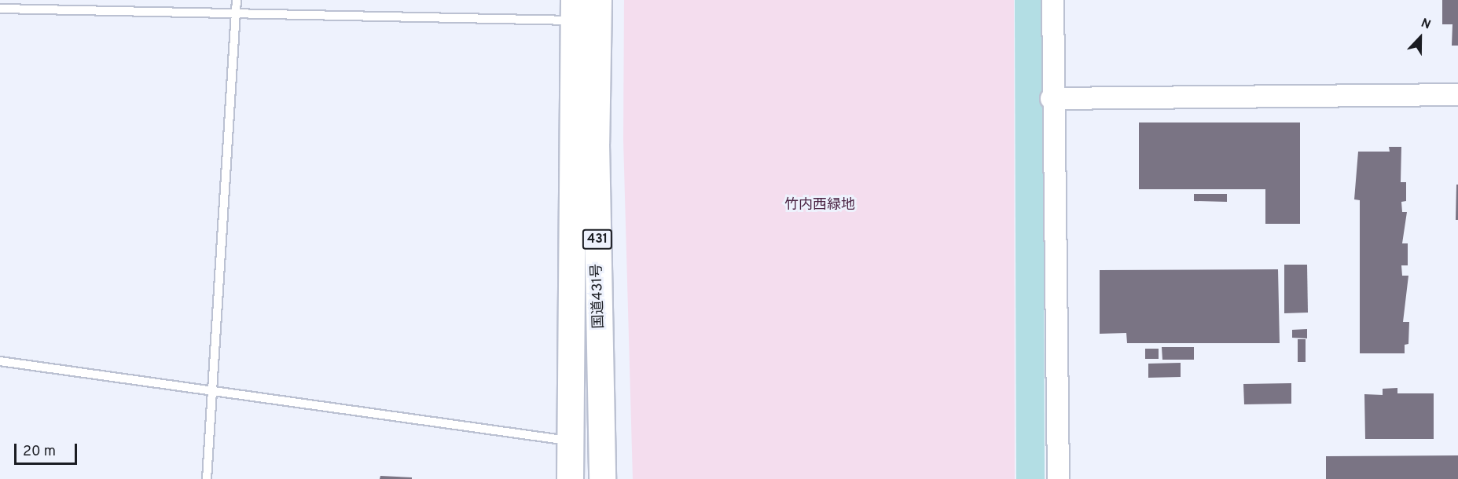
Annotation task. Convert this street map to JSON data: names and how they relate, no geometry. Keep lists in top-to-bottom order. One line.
{"streets":{"highway":["431","国道431号"]},"parks":["竹内西緑地"],"scale_bar":"20 m","north":"top"}
